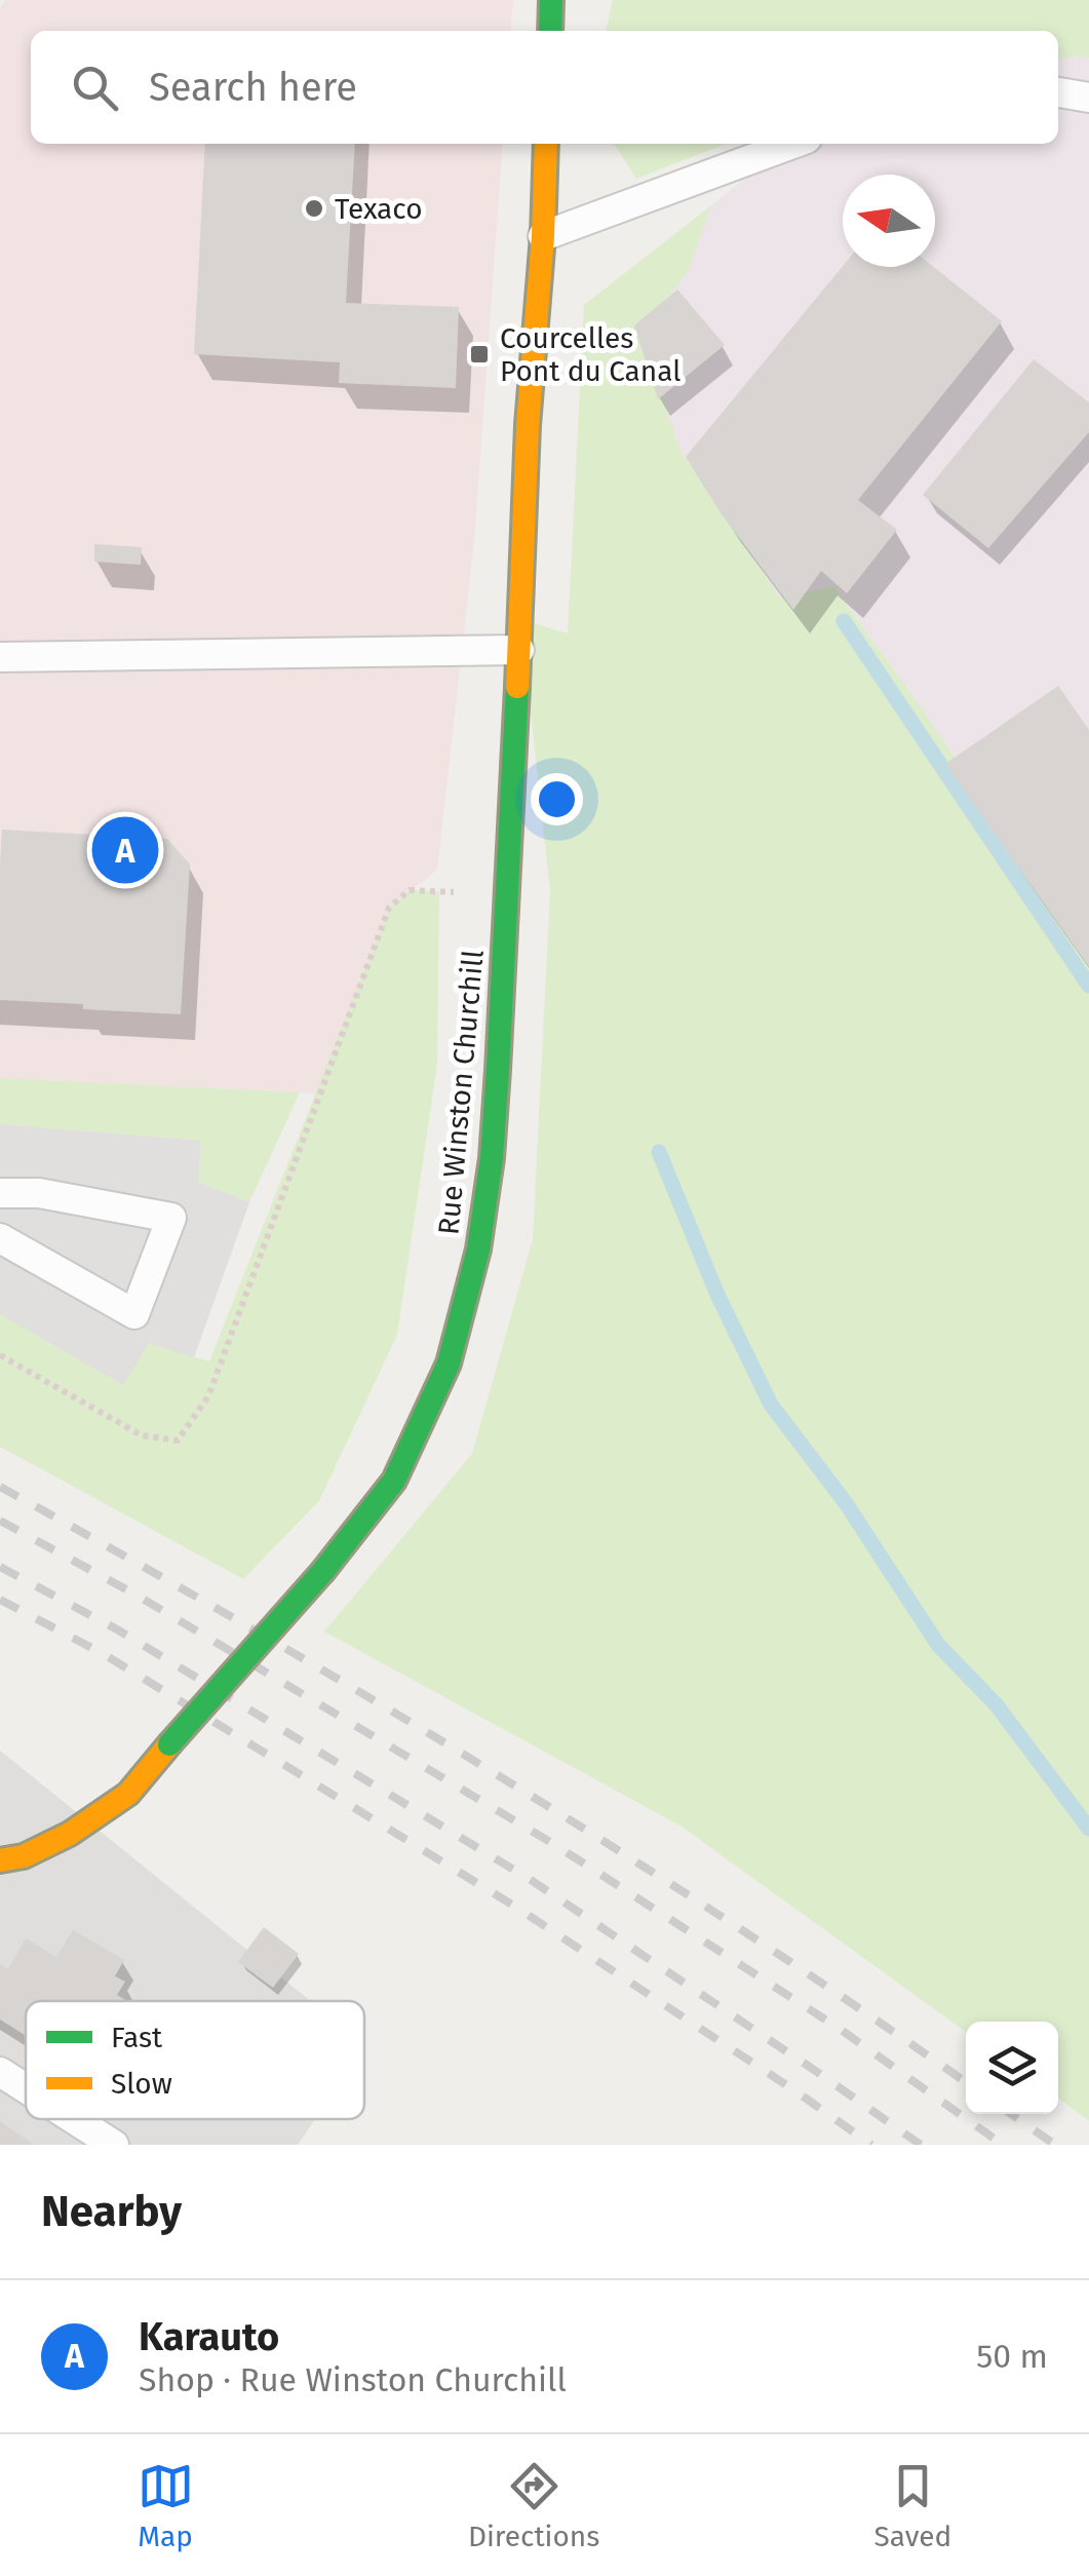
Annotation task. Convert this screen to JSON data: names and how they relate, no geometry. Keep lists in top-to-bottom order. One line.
{"streets":{"main road":["Rue Winston Churchill"]},"places":{"other":["Texaco"],"transit":["Courcelles Pont du Canal"]},"legend":["Fast","Slow"],"north":"left","page":{"search":"Search here","pins":"A","heading":"Nearby","list":[{"mark":"A","name":"Karauto","note":"Shop · Rue Winston Churchill","value":"50 m"}],"nav":["Map","Directions","Saved"]}}
